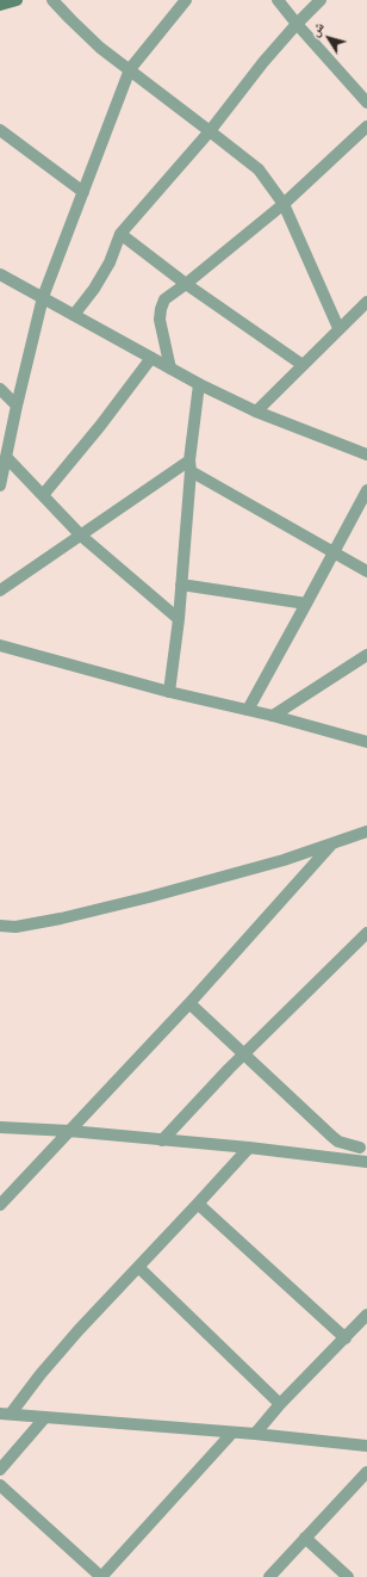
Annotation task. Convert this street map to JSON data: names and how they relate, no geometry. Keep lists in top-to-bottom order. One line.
{"north":"top left"}
